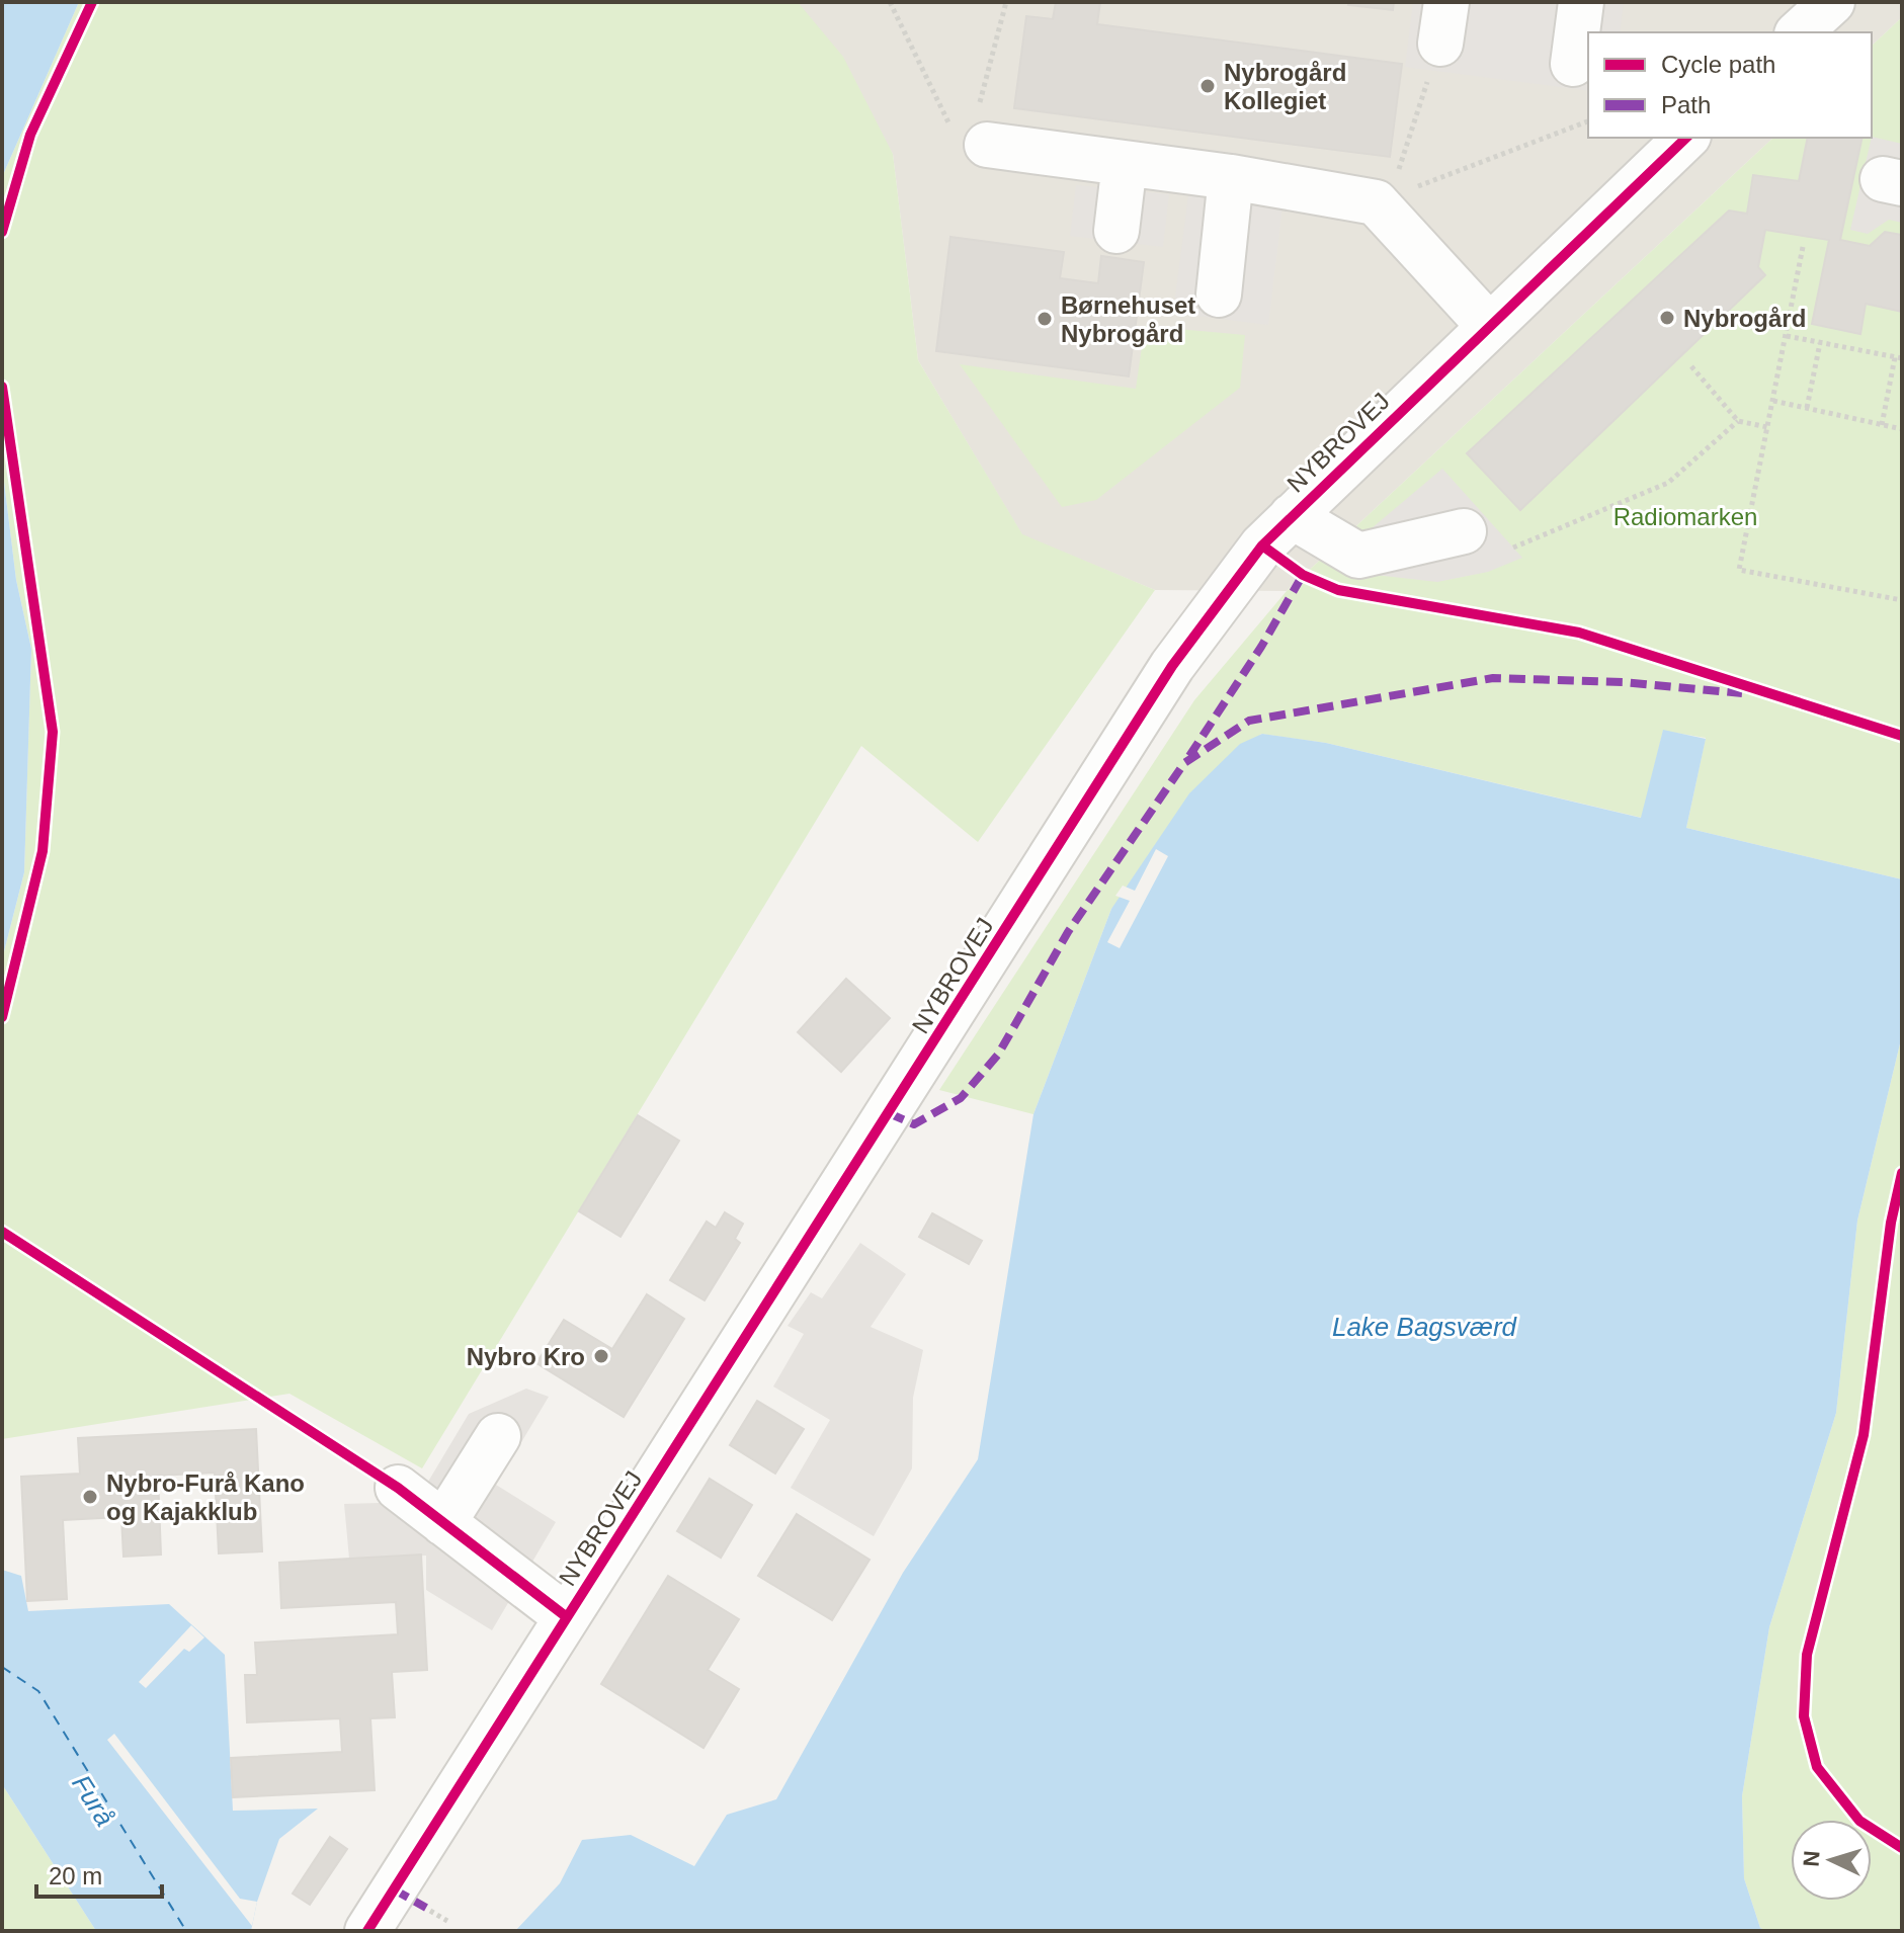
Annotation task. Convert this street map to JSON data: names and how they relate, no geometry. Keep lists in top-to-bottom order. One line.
{"streets":{"street":["NYBROVEJ"]},"water":["Lake Bagsværd","Furå"],"parks":["Radiomarken"],"places":["Nybrogård Kollegiet","Nybrogård","Børnehuset Nybrogård","Nybro Kro","Nybro-Furå Kano og Kajakklub"],"legend":["Cycle path","Path"],"scale_bar":"20 m","north":"left"}
